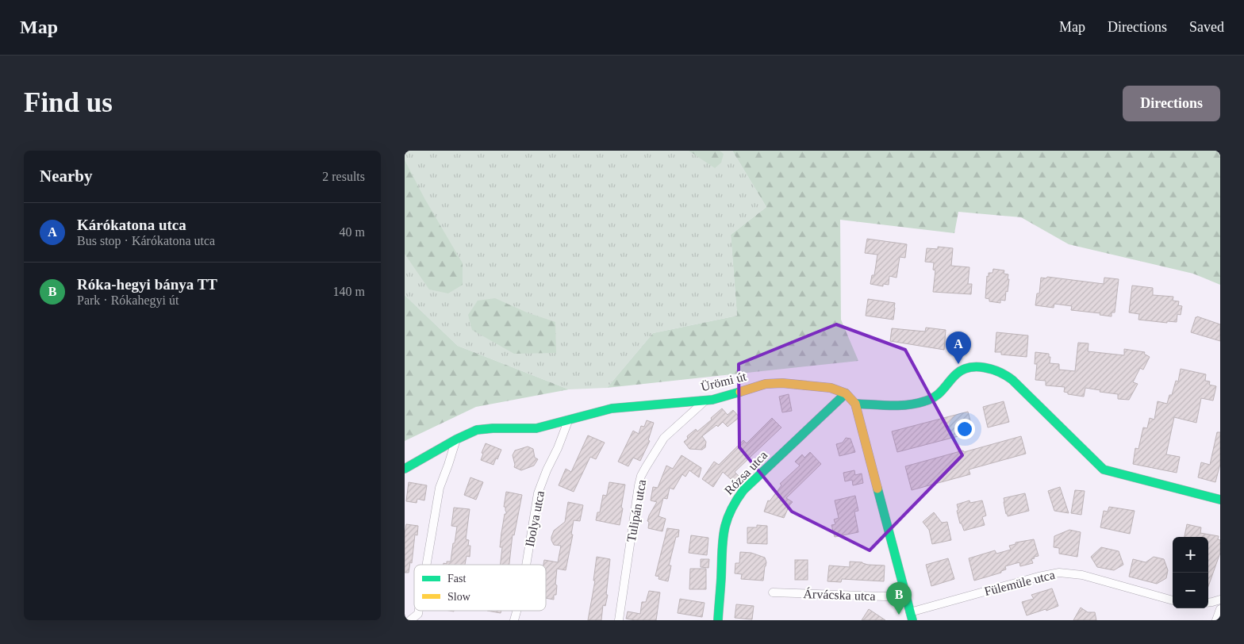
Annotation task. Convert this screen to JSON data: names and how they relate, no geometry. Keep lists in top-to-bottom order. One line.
{"streets":{"street":["Ürömi út","Rózsa utca","Tulipán utca","Ibolya utca","Fülemüle utca","Árvácska utca"]},"crossings":[["Ürömi út","Rózsa utca"],["Ürömi út","Tulipán utca"],["Ürömi út","Ibolya utca"],["Ürömi út","Fülemüle utca"],["Ürömi út","Árvácska utca"]],"legend":["Fast","Slow"],"page":{"header":"Map","nav":["Map","Directions","Saved"],"buttons":"Directions","title":"Find us","heading":["Nearby","2 results"],"list":[{"mark":"A","name":"Kárókatona utca","note":"Bus stop · Kárókatona utca","value":"40 m"},{"mark":"B","name":"Róka-hegyi bánya TT","note":"Park · Rókahegyi út","value":"140 m"}],"pins":["A","B"],"map_buttons":["+","−"]}}
